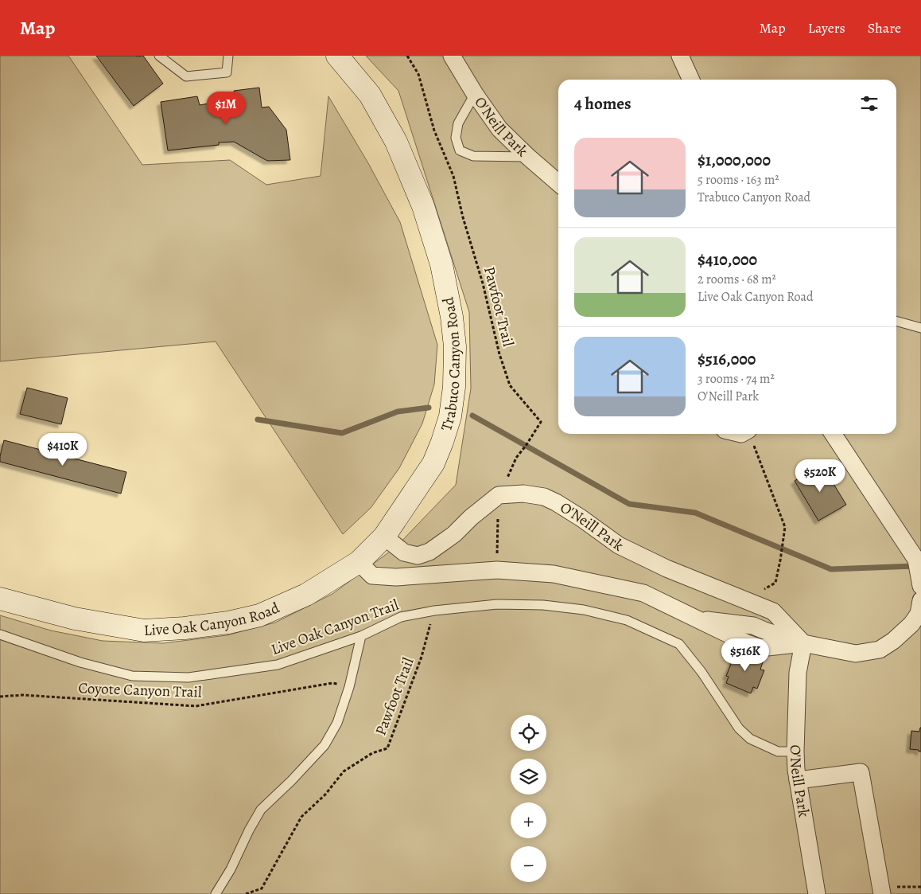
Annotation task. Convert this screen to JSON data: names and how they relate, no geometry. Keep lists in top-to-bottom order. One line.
{"streets":{"main road":["Trabuco Canyon Road","Live Oak Canyon Road"],"street":["O'Neill Park"],"lane":["Live Oak Canyon Trail"],"path":["Pawfoot Trail","Coyote Canyon Trail"]},"crossings":[["O'Neill Park","Pawfoot Trail"],["O'Neill Park","Live Oak Canyon Trail"],["Pawfoot Trail","Live Oak Canyon Trail"],["Trabuco Canyon Road","Live Oak Canyon Road"]],"page":{"header":"Map","nav":["Map","Layers","Share"],"heading":"4 homes","price":["$1M","$410K","$520K","$516K"],"list":[{"name":"$1,000,000","note":"5 rooms · 163 m² · Trabuco Canyon Road"},{"name":"$410,000","note":"2 rooms · 68 m² · Live Oak Canyon Road"},{"name":"$516,000","note":"3 rooms · 74 m² · O'Neill Park"}],"map_buttons":["+","−"]}}
